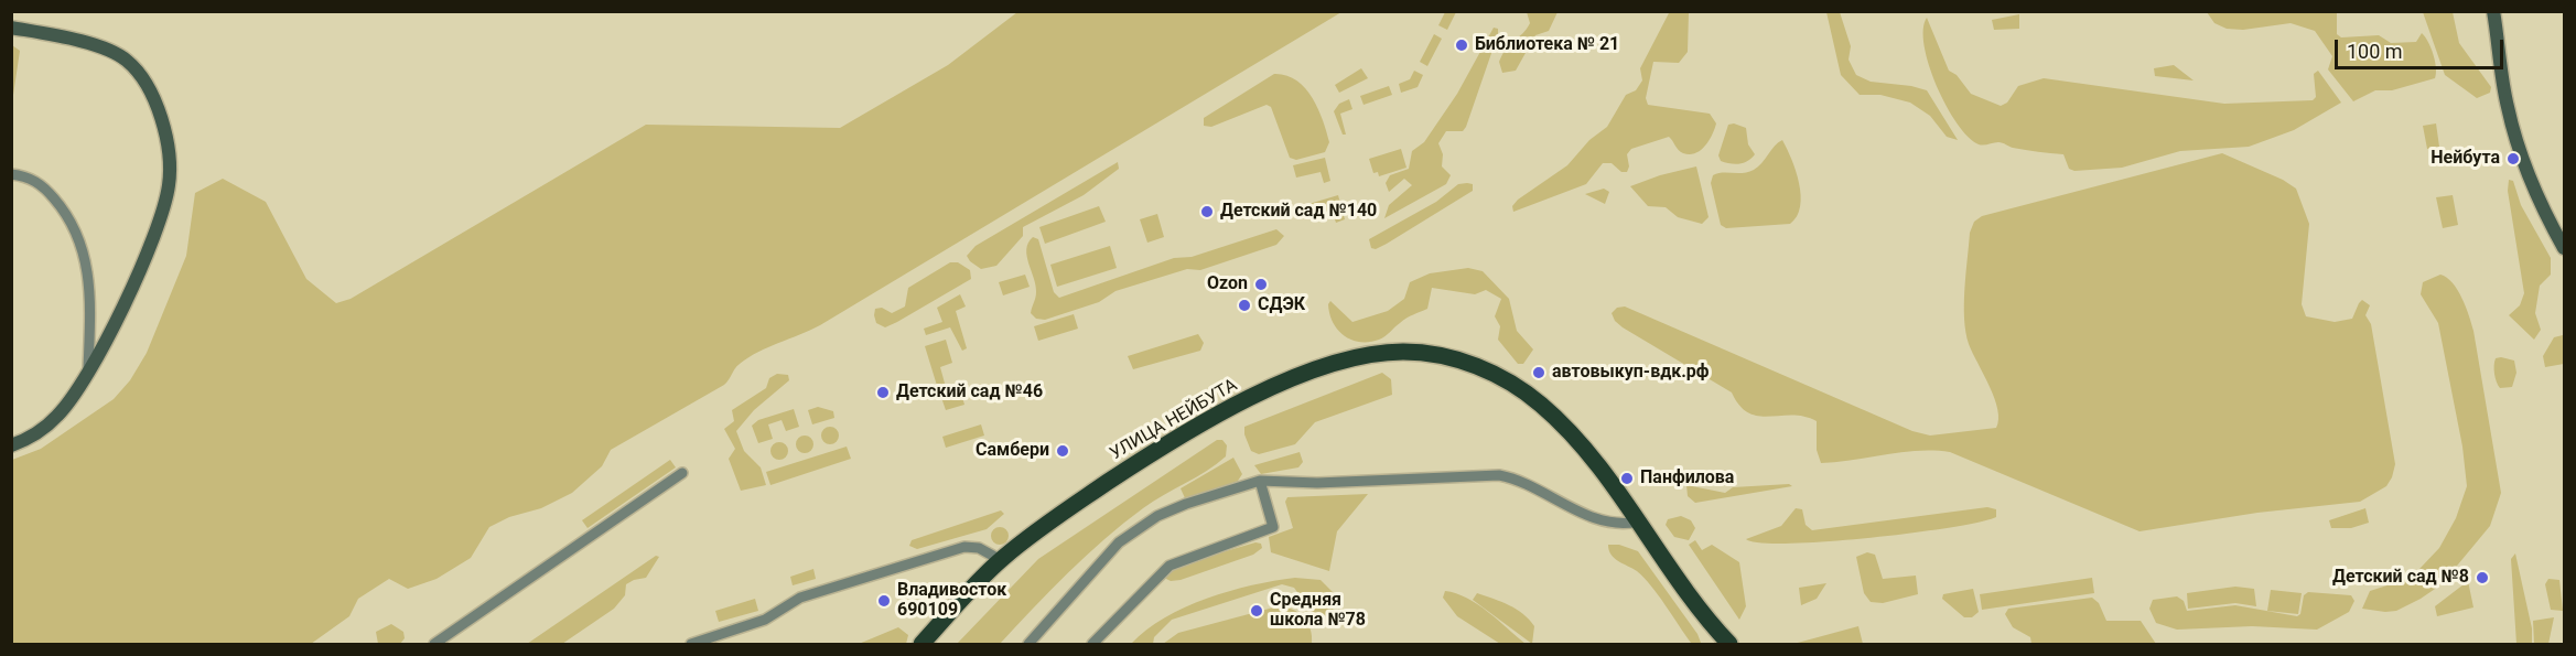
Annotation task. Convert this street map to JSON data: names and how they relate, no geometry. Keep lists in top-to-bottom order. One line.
{"streets":{"main road":["УЛИЦА НЕЙБУТА"]},"places":["Библиотека № 21","Нейбута","Детский сад №140","Ozon","СДЭК","автовыкуп-вдк.рф","Детский сад №46","Самбери","Панфилова","Детский сад №8","Владивосток 690109","Средняя школа №78"],"scale_bar":"100 m"}
